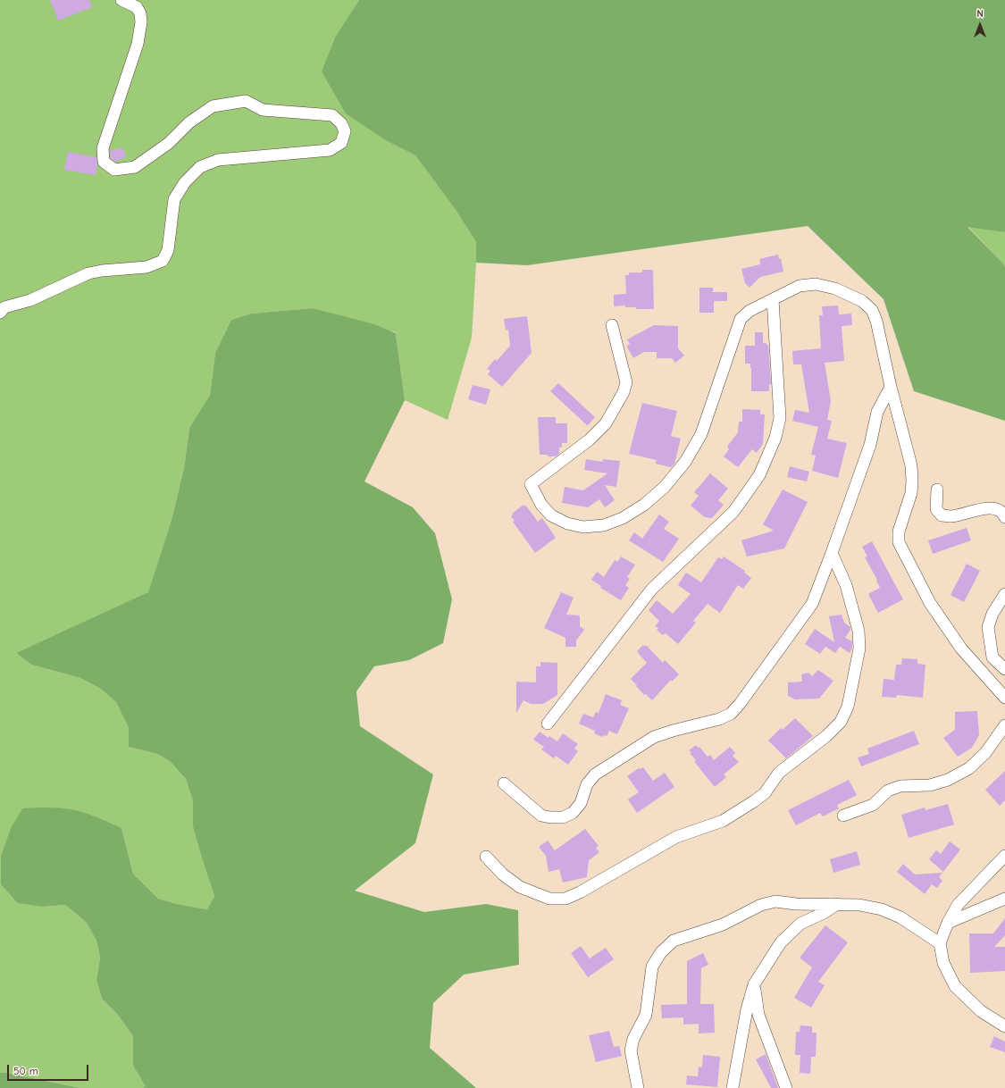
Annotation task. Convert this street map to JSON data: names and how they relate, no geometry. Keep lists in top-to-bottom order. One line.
{"scale_bar":"50 m","north":"top"}
